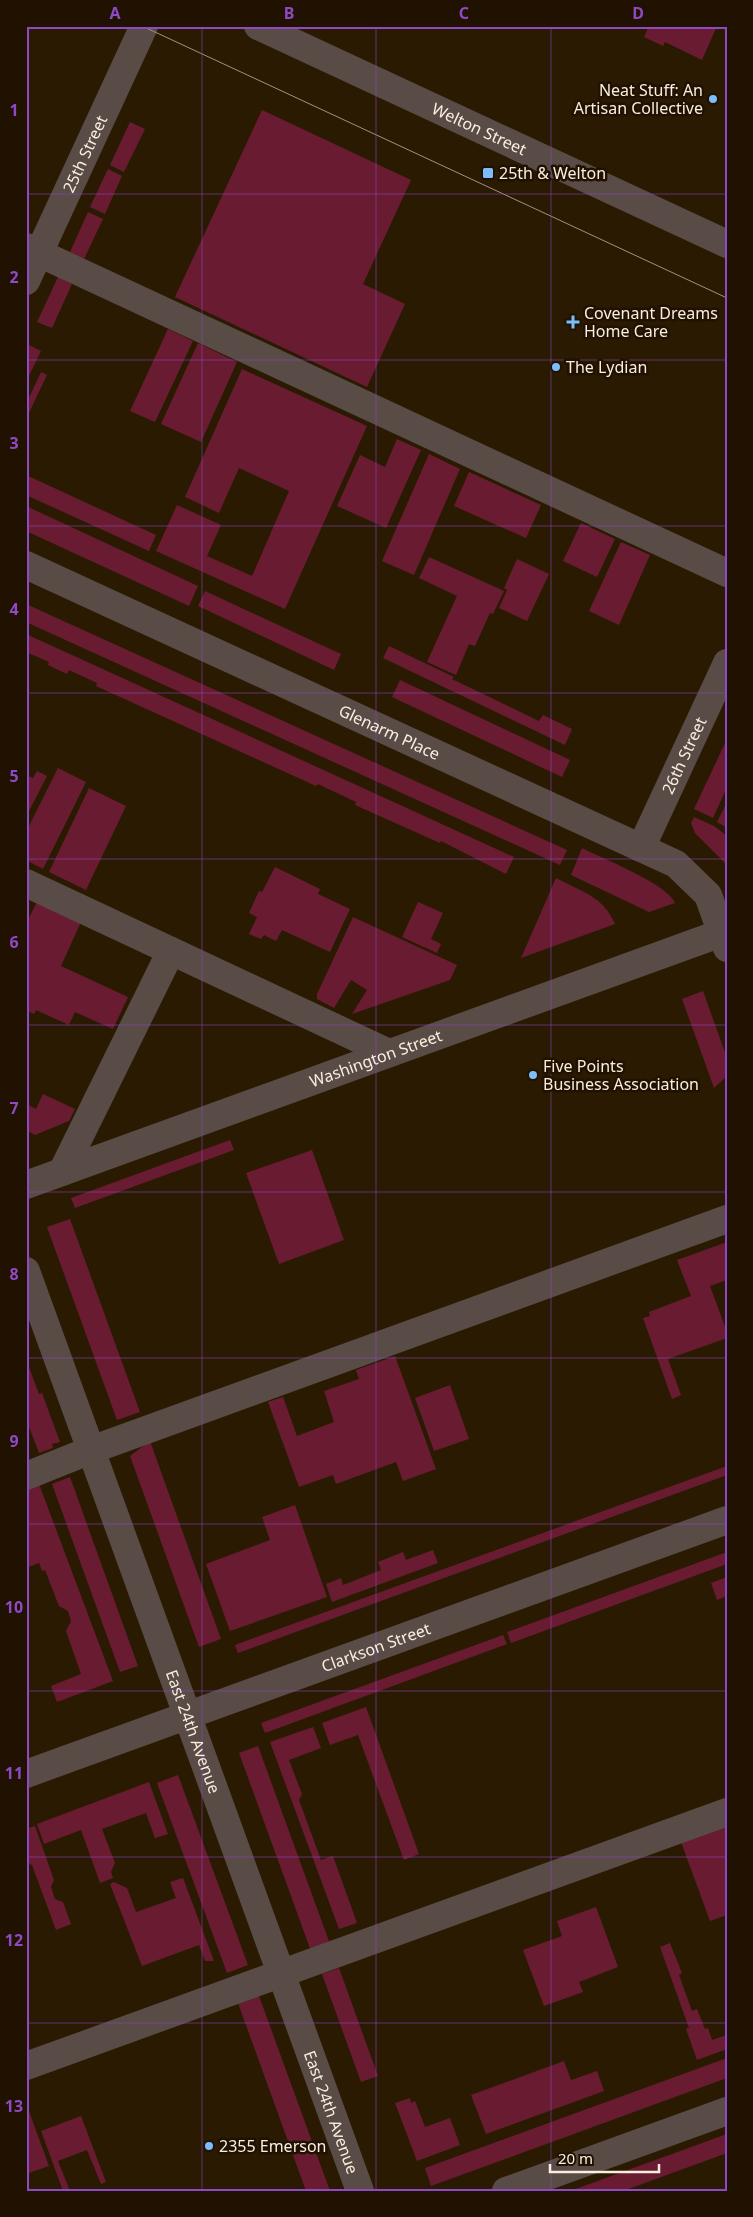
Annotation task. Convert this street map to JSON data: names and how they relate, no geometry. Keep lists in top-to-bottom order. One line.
{"streets":{"street":["Welton Street","25th Street","Glenarm Place","26th Street","Washington Street","Clarkson Street","East 24th Avenue"]},"crossings":[["Glenarm Place","26th Street"],["Glenarm Place","Washington Street"],["Clarkson Street","East 24th Avenue"]],"places":{"other":["Neat Stuff: An Artisan Collective","The Lydian","Five Points Business Association","2355 Emerson"],"transit":["25th & Welton"],"health":["Covenant Dreams Home Care"]},"scale_bar":"20 m","grid":{"columns":["A","B","C","D"],"rows":["1","2","3","4","5","6","7","8","9","10","11","12","13"]}}
